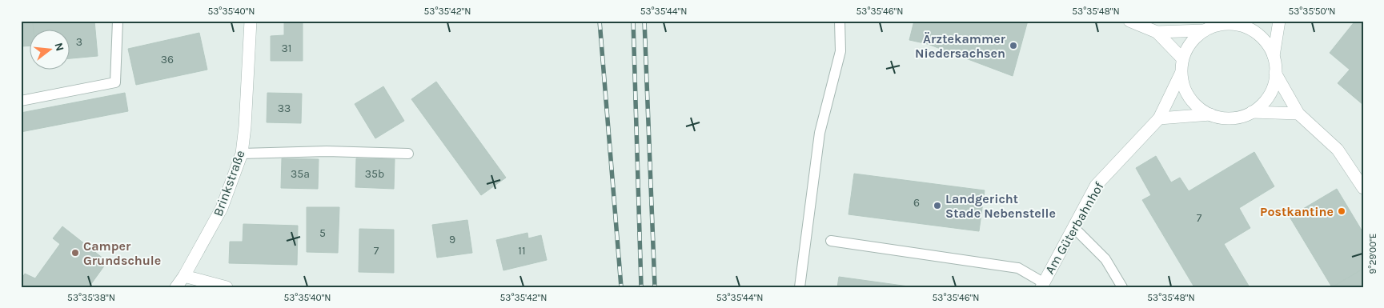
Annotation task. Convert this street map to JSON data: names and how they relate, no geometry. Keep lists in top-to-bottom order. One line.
{"streets":{"street":["Brinkstraße","Am Güterbahnhof"]},"places":["Ärztekammer Niedersachsen","Landgericht Stade Nebenstelle","Postkantine","Camper Grundschule"],"house_numbers":["3","31","36","33","35a","35b","6","7","5","9","7","11"],"north":"right","coordinates":["53°35'40\"N","53°35'42\"N","53°35'44\"N","53°35'46\"N","53°35'48\"N","53°35'50\"N","9°29'00\"E","53°35'38\"N"]}
